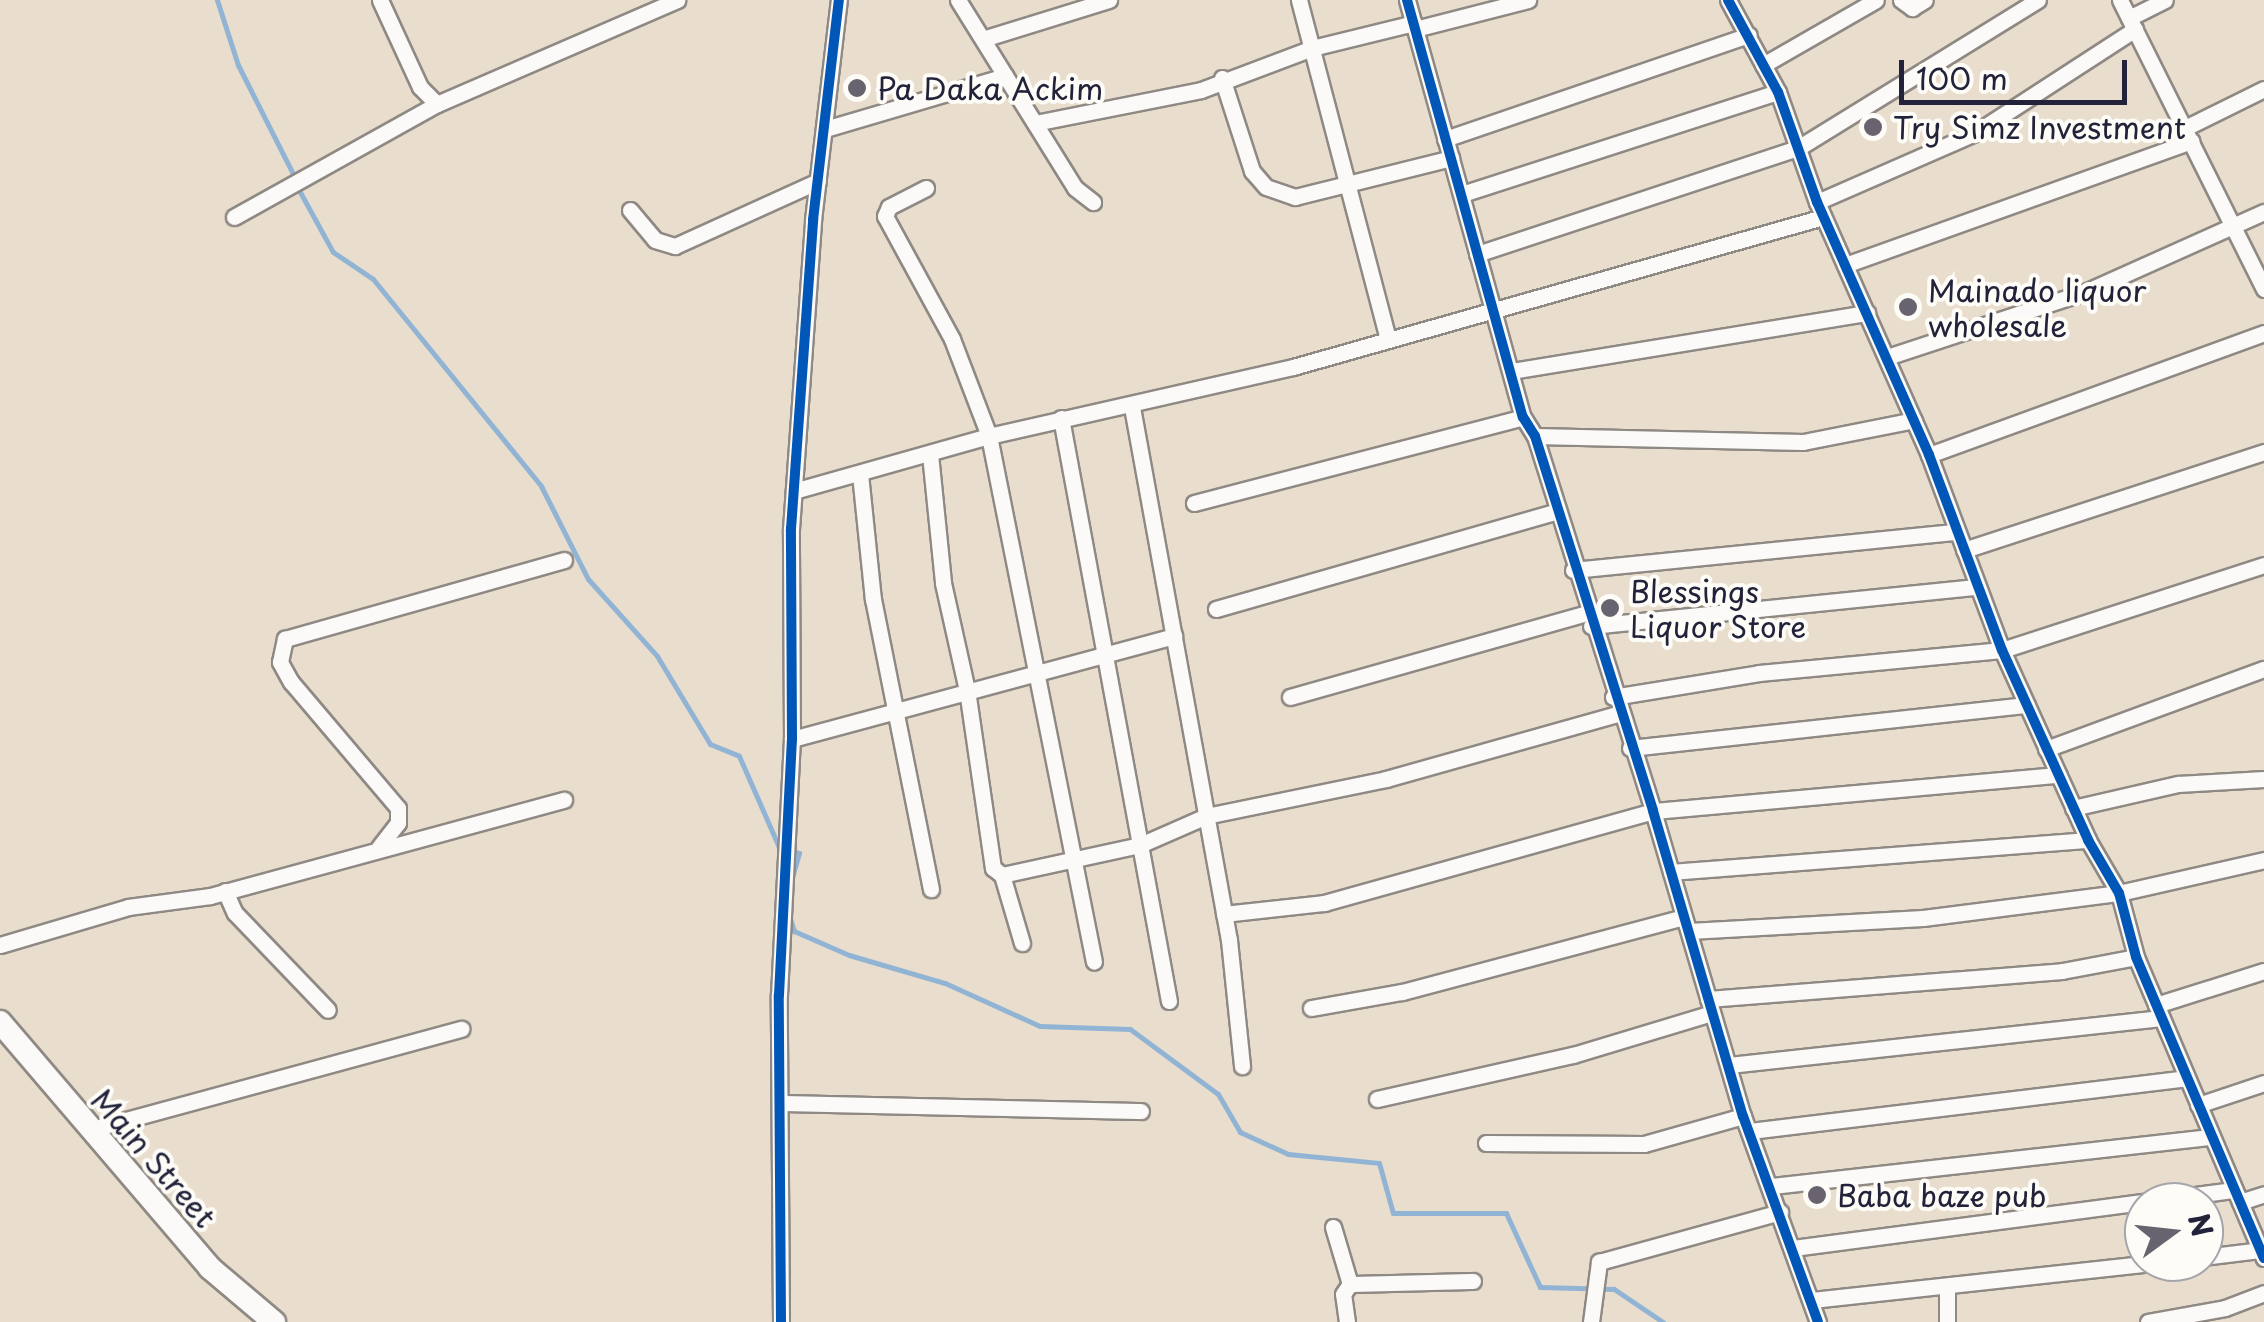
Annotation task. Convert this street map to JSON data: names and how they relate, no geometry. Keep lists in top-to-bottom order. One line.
{"streets":{"main road":["Main Street"]},"places":["Pa Daka Ackim","Try Simz Investment","Mainado liquor wholesale","Blessings Liquor Store","Baba baze pub"],"scale_bar":"100 m","north":"right"}
